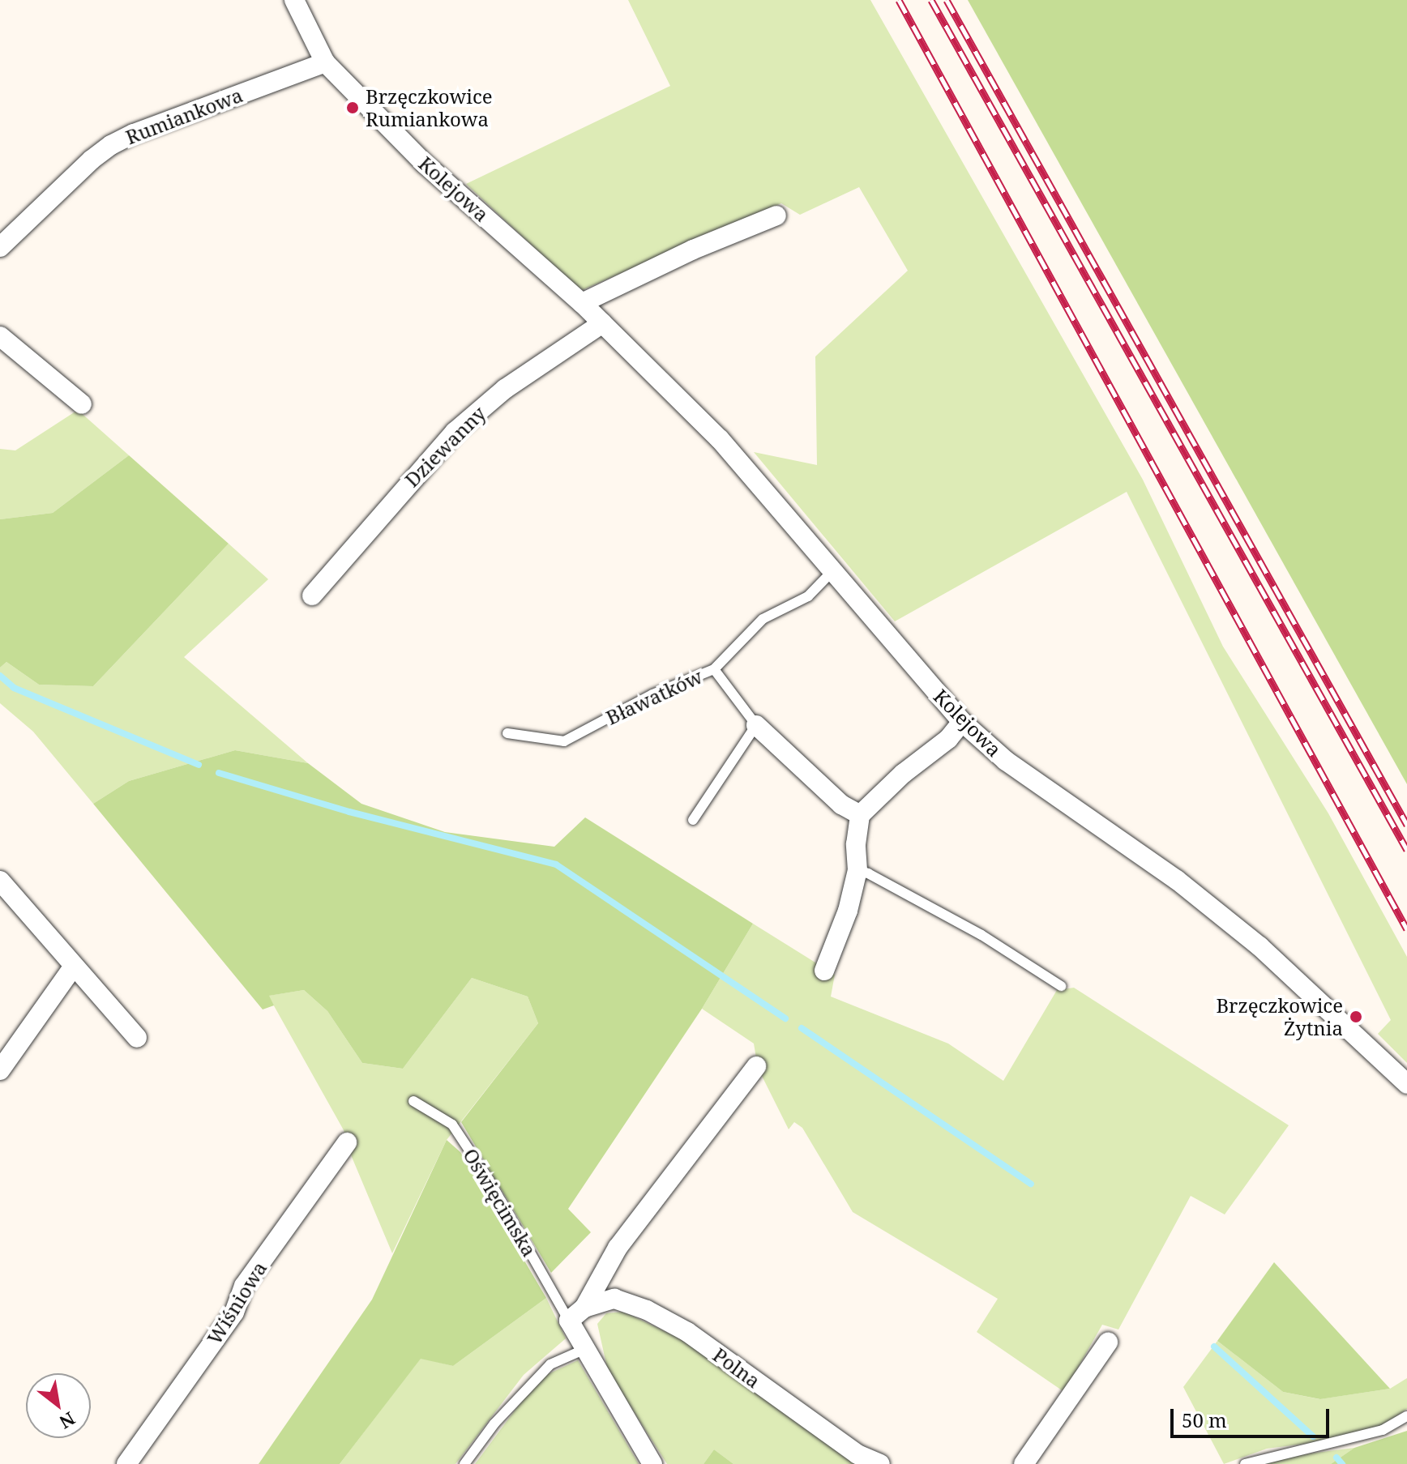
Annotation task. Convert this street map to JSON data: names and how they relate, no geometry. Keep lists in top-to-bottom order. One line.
{"streets":{"street":["Rumiankowa","Kolejowa","Dziewanny","Bławatków","Wiśniowa","Polna"],"lane":["Oświęcimska"]},"crossings":[["Rumiankowa","Kolejowa"],["Kolejowa","Dziewanny"],["Oświęcimska","Polna"]],"places":["Brzęczkowice Rumiankowa","Brzęczkowice Żytnia"],"scale_bar":"50 m","north":"bottom right"}
